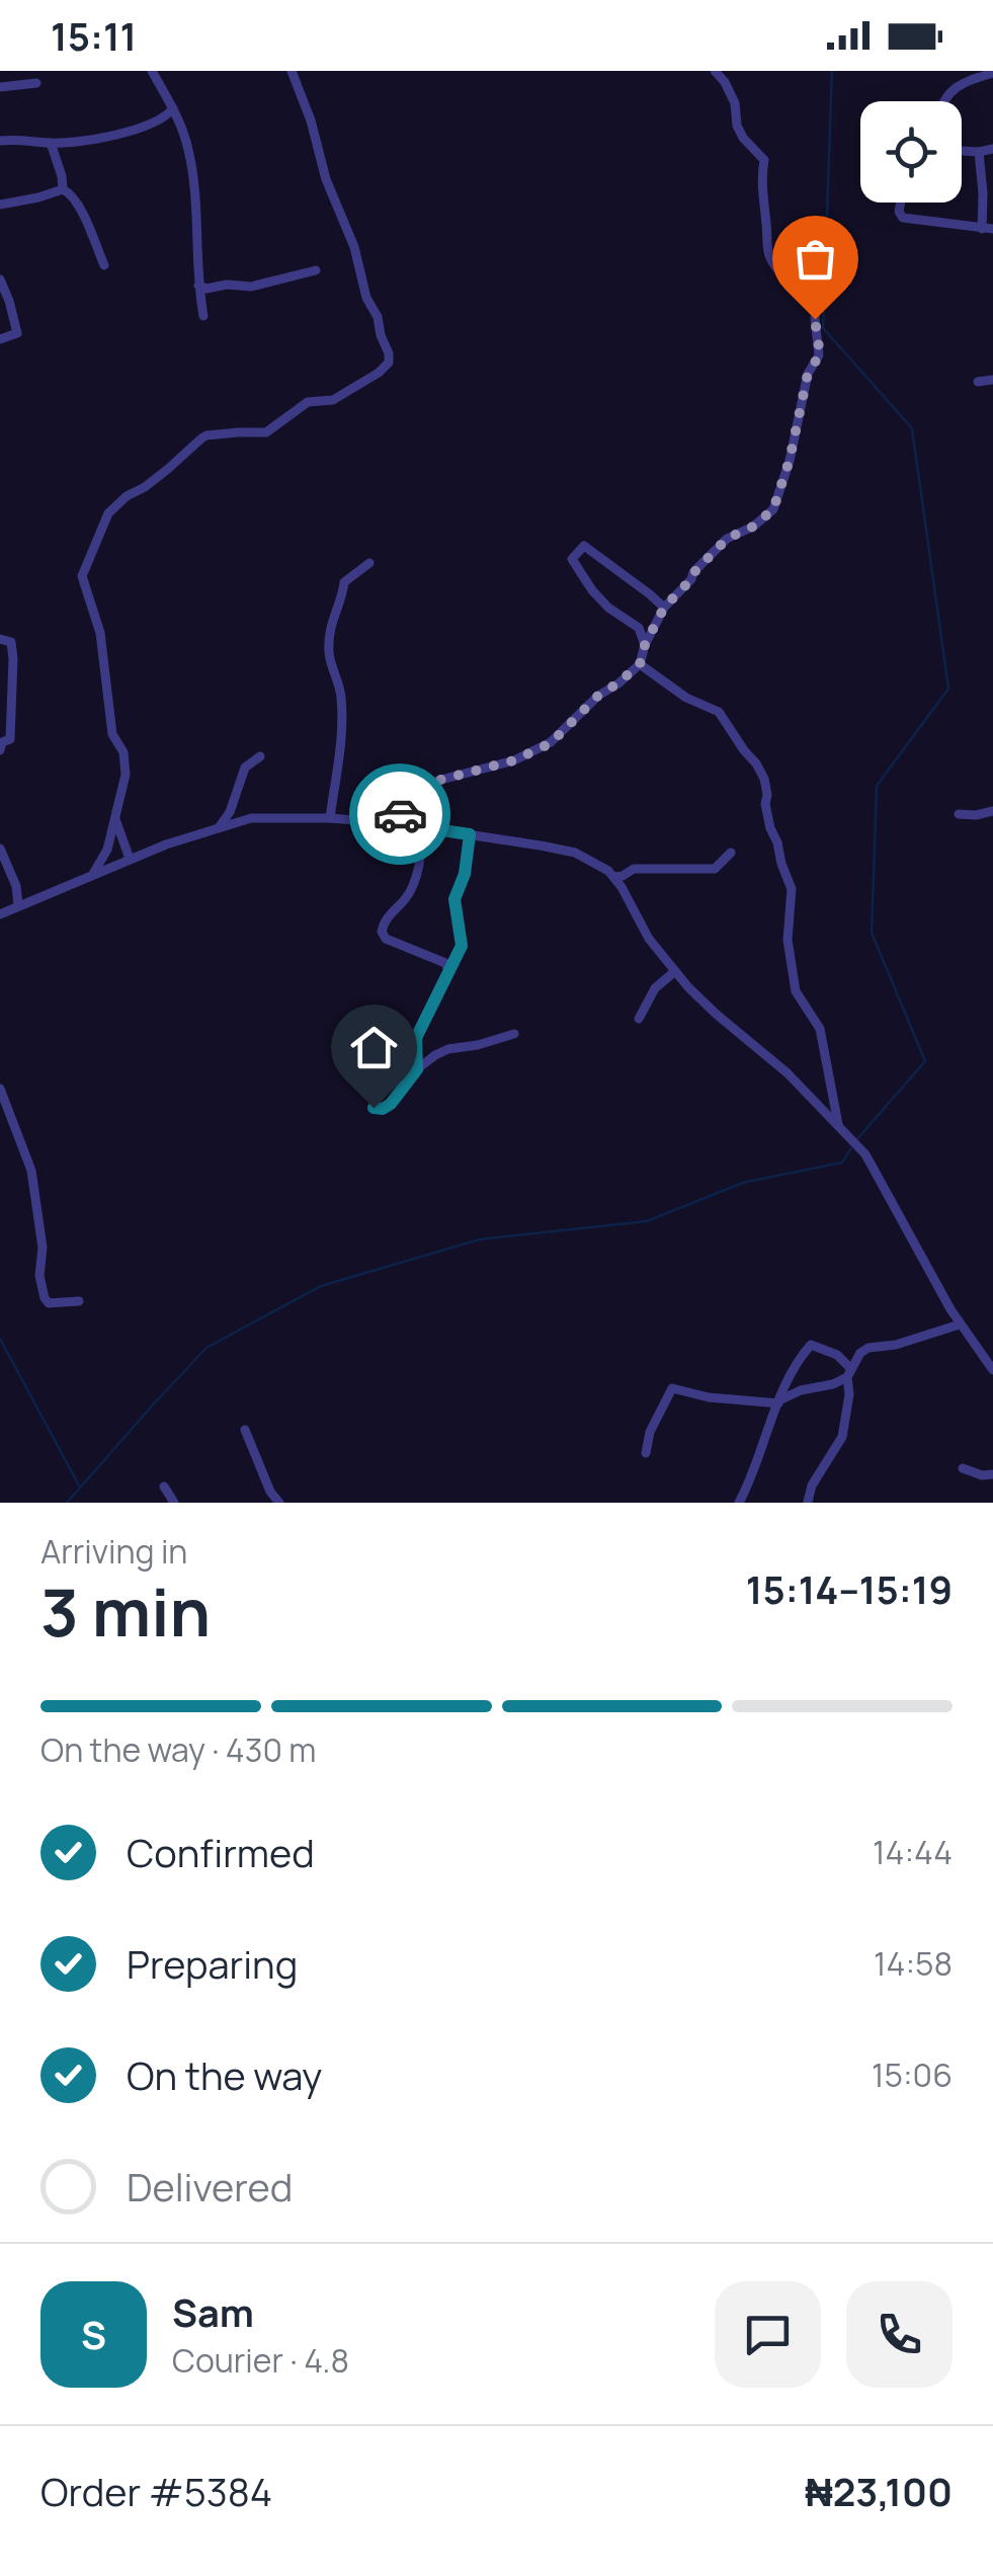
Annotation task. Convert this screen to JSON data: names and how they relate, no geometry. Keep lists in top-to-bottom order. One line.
{"page":{"status":"15:11","heading":["3 min","Arriving in","15:14–15:19"],"panel":["Sam","Courier · 4.8","Order #5384","₦23,100"],"bar":"On the way · 430 m","list":[["Confirmed","14:44"],["Preparing","14:58"],["On the way","15:06"],"Delivered"],"round":"S"}}
